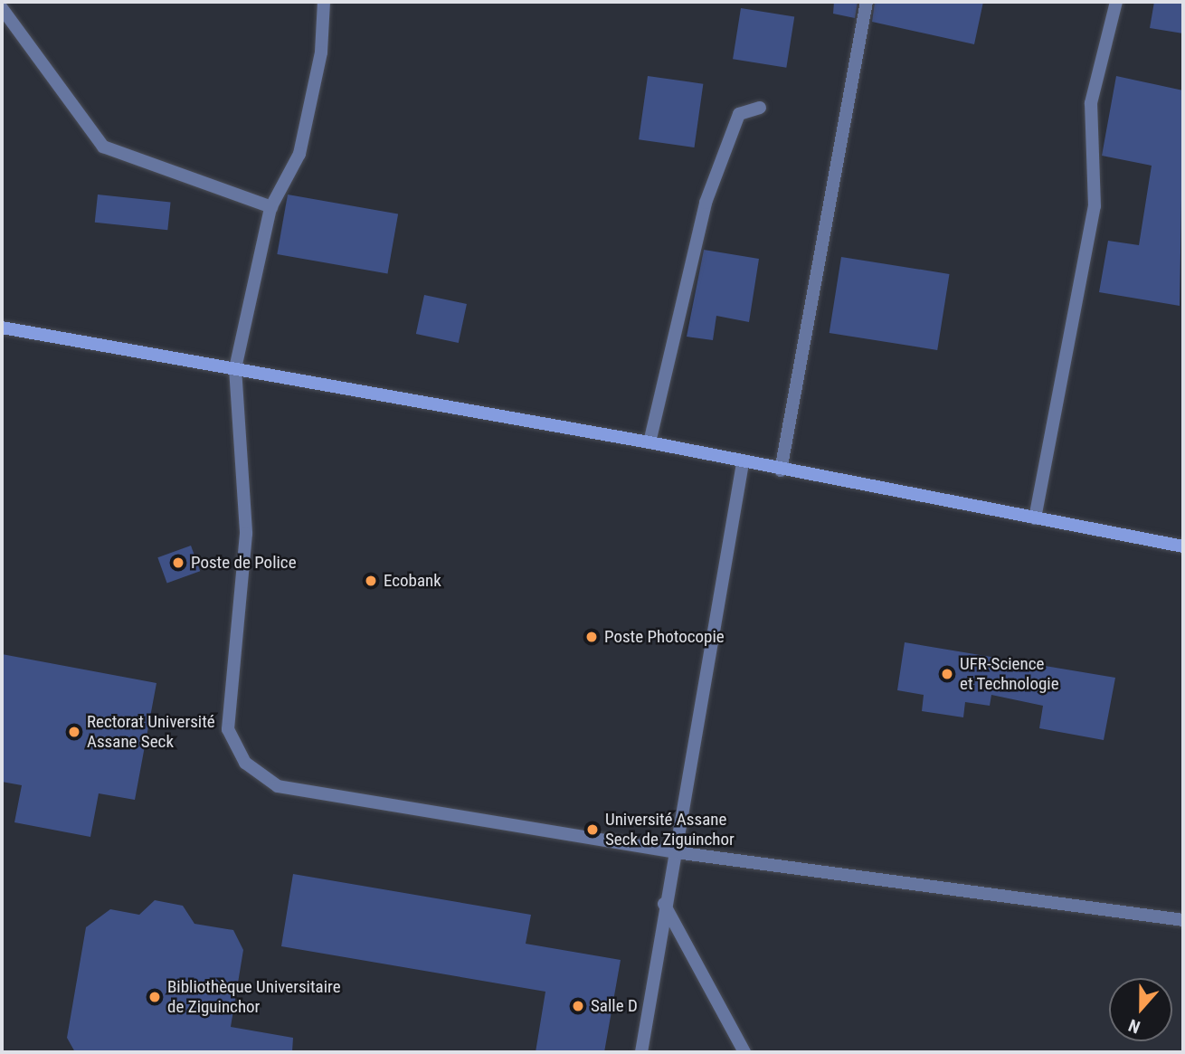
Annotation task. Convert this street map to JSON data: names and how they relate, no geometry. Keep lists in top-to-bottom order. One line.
{"places":["Poste de Police","Ecobank","Poste Photocopie","UFR-Science et Technologie","Rectorat Université Assane Seck","Université Assane Seck de Ziguinchor","Bibliothèque Universitaire de Ziguinchor","Salle D"],"north":"bottom"}
